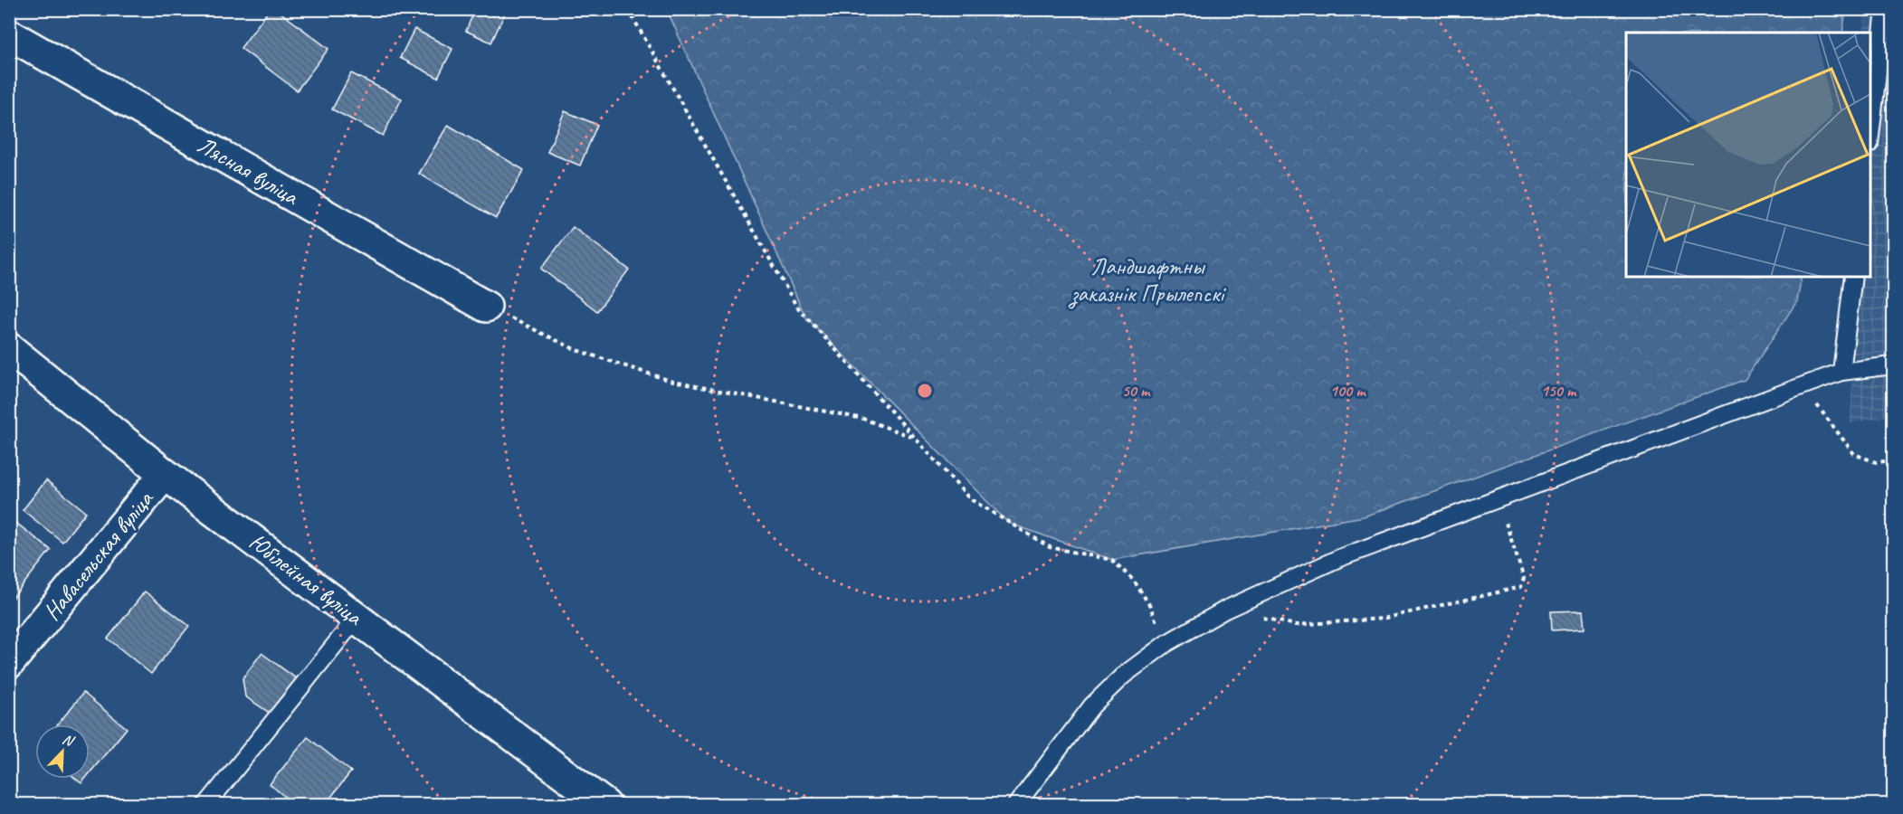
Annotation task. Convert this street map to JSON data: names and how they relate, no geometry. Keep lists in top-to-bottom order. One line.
{"streets":{"street":["Лясная вуліца","Навасельская вуліца","Юбілейная вуліца"]},"crossings":[["Навасельская вуліца","Юбілейная вуліца"]],"parks":["Ландшафтны заказнік Прылепскі"],"north":"top right","rings":["50 m","100 m","150 m"]}
